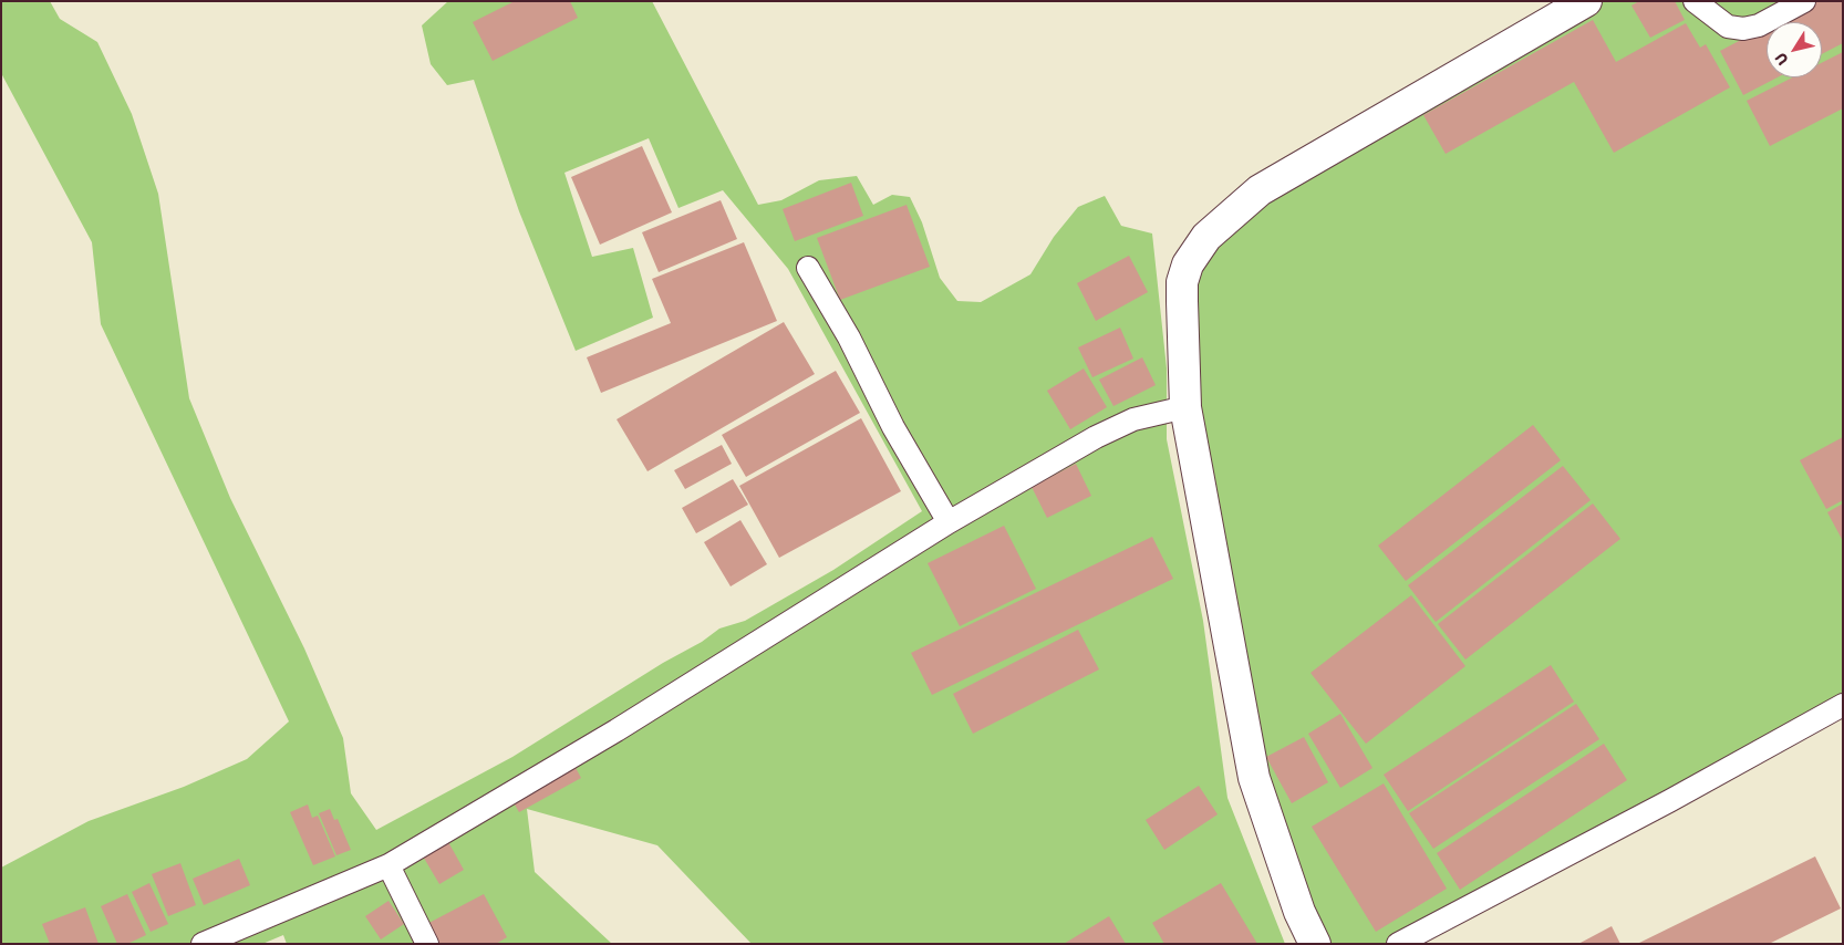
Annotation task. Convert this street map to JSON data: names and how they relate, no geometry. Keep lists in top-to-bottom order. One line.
{"north":"bottom left"}
